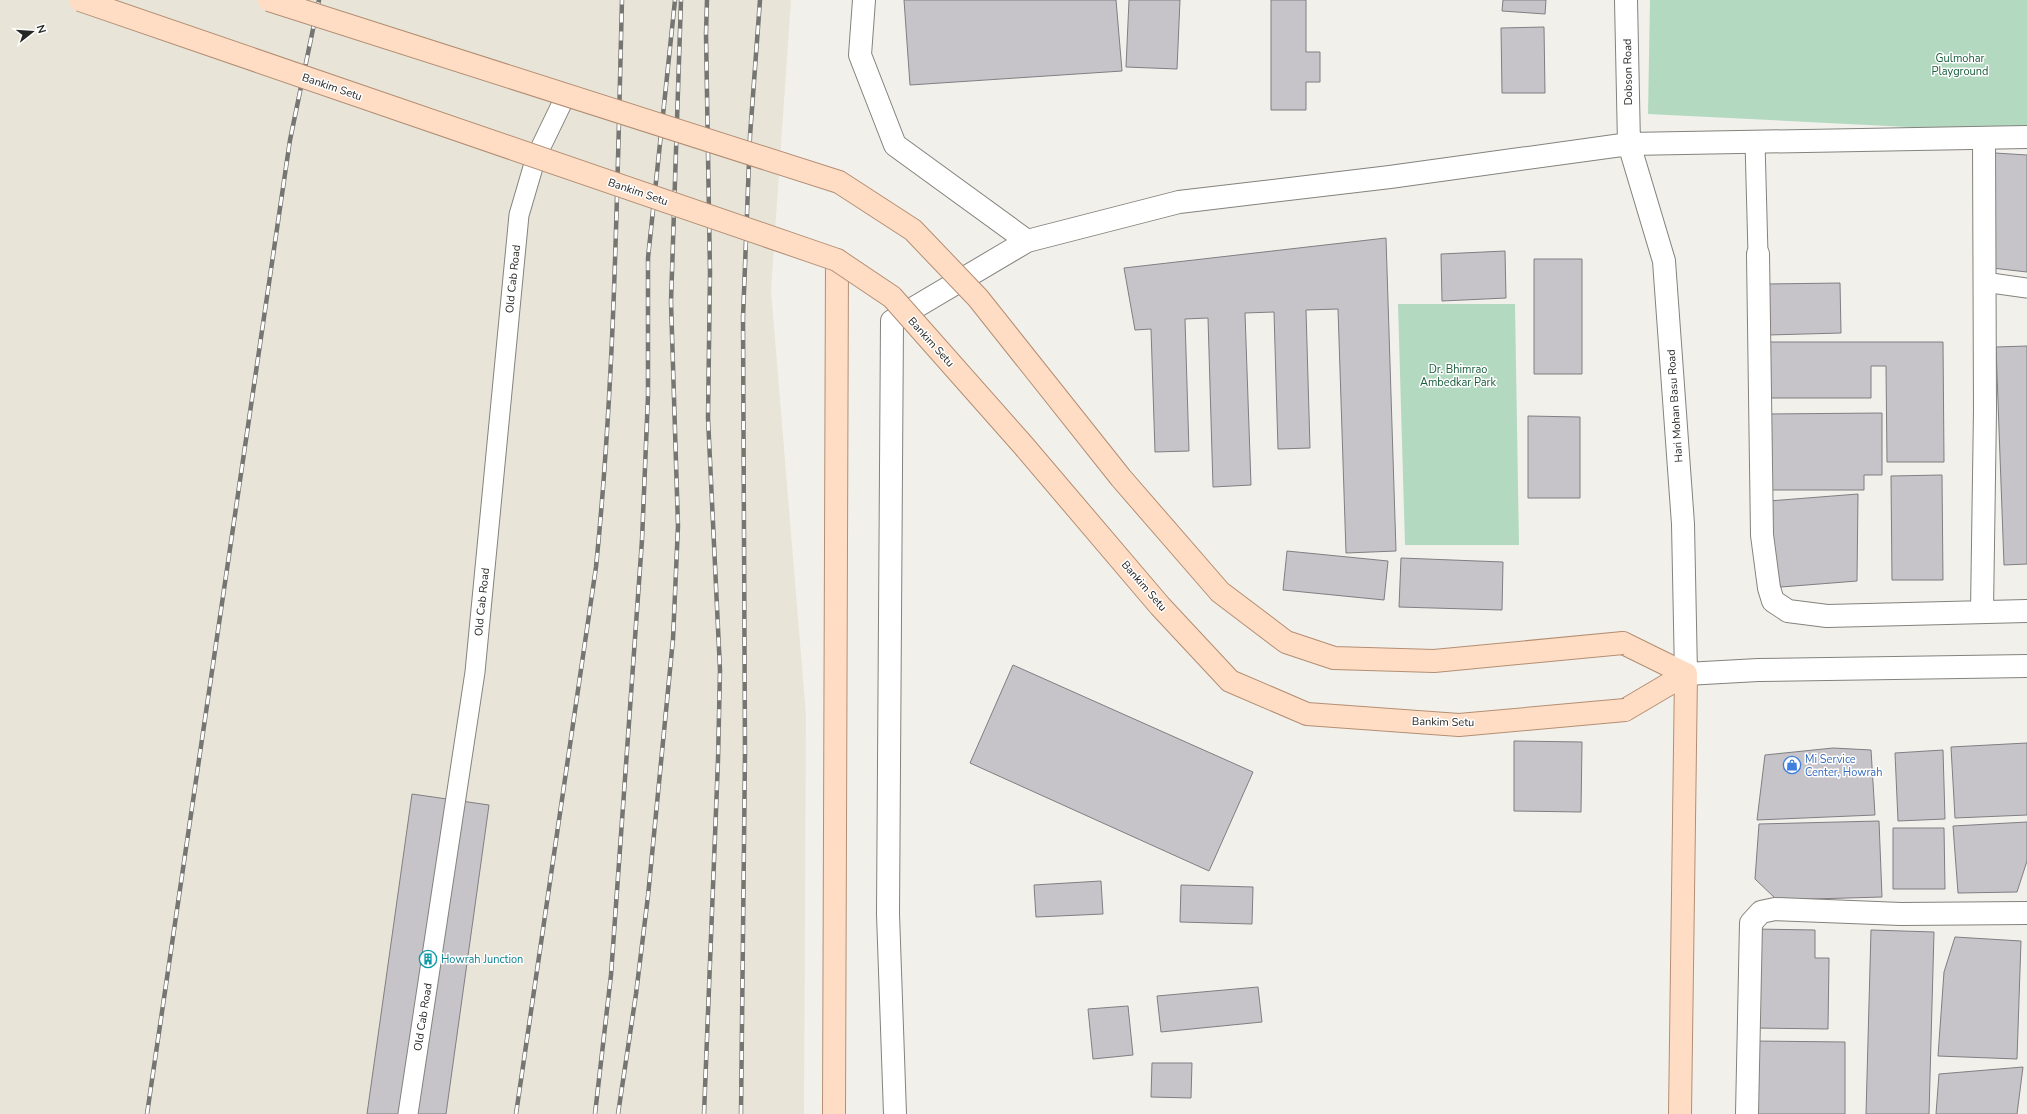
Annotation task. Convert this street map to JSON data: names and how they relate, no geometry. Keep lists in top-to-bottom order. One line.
{"streets":{"main road":["Bankim Setu"],"street":["Dobson Road","Hari Mohan Basu Road"],"lane":["Old Cab Road"]},"crossings":[["Dobson Road","Hari Mohan Basu Road"],["Bankim Setu","Old Cab Road"],["Bankim Setu","Hari Mohan Basu Road"]],"parks":["Gulmohar Playground","Dr. Bhimrao Ambedkar Park"],"places":{"shop":["Mi Service Center, Howrah"],"building":["Howrah Junction"]},"north":"right"}
